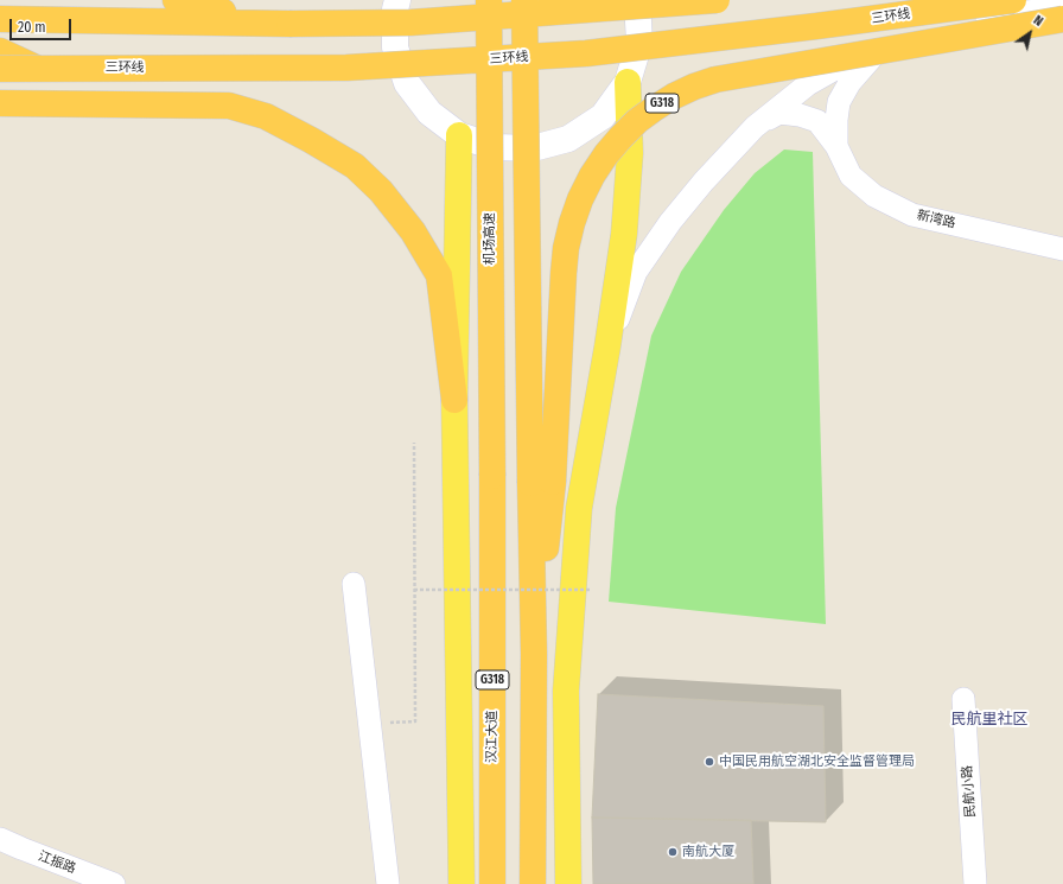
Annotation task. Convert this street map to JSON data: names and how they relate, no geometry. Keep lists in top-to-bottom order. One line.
{"streets":{"highway":["三环线","G318","机场高速","汉江大道"],"street":["新湾路","民航小路","江振路"]},"crossings":[["机场高速","汉江大道"]],"districts":["民航里社区"],"places":["中国民用航空湖北安全监督管理局","南航大厦"],"scale_bar":"20 m","north":"top right"}
